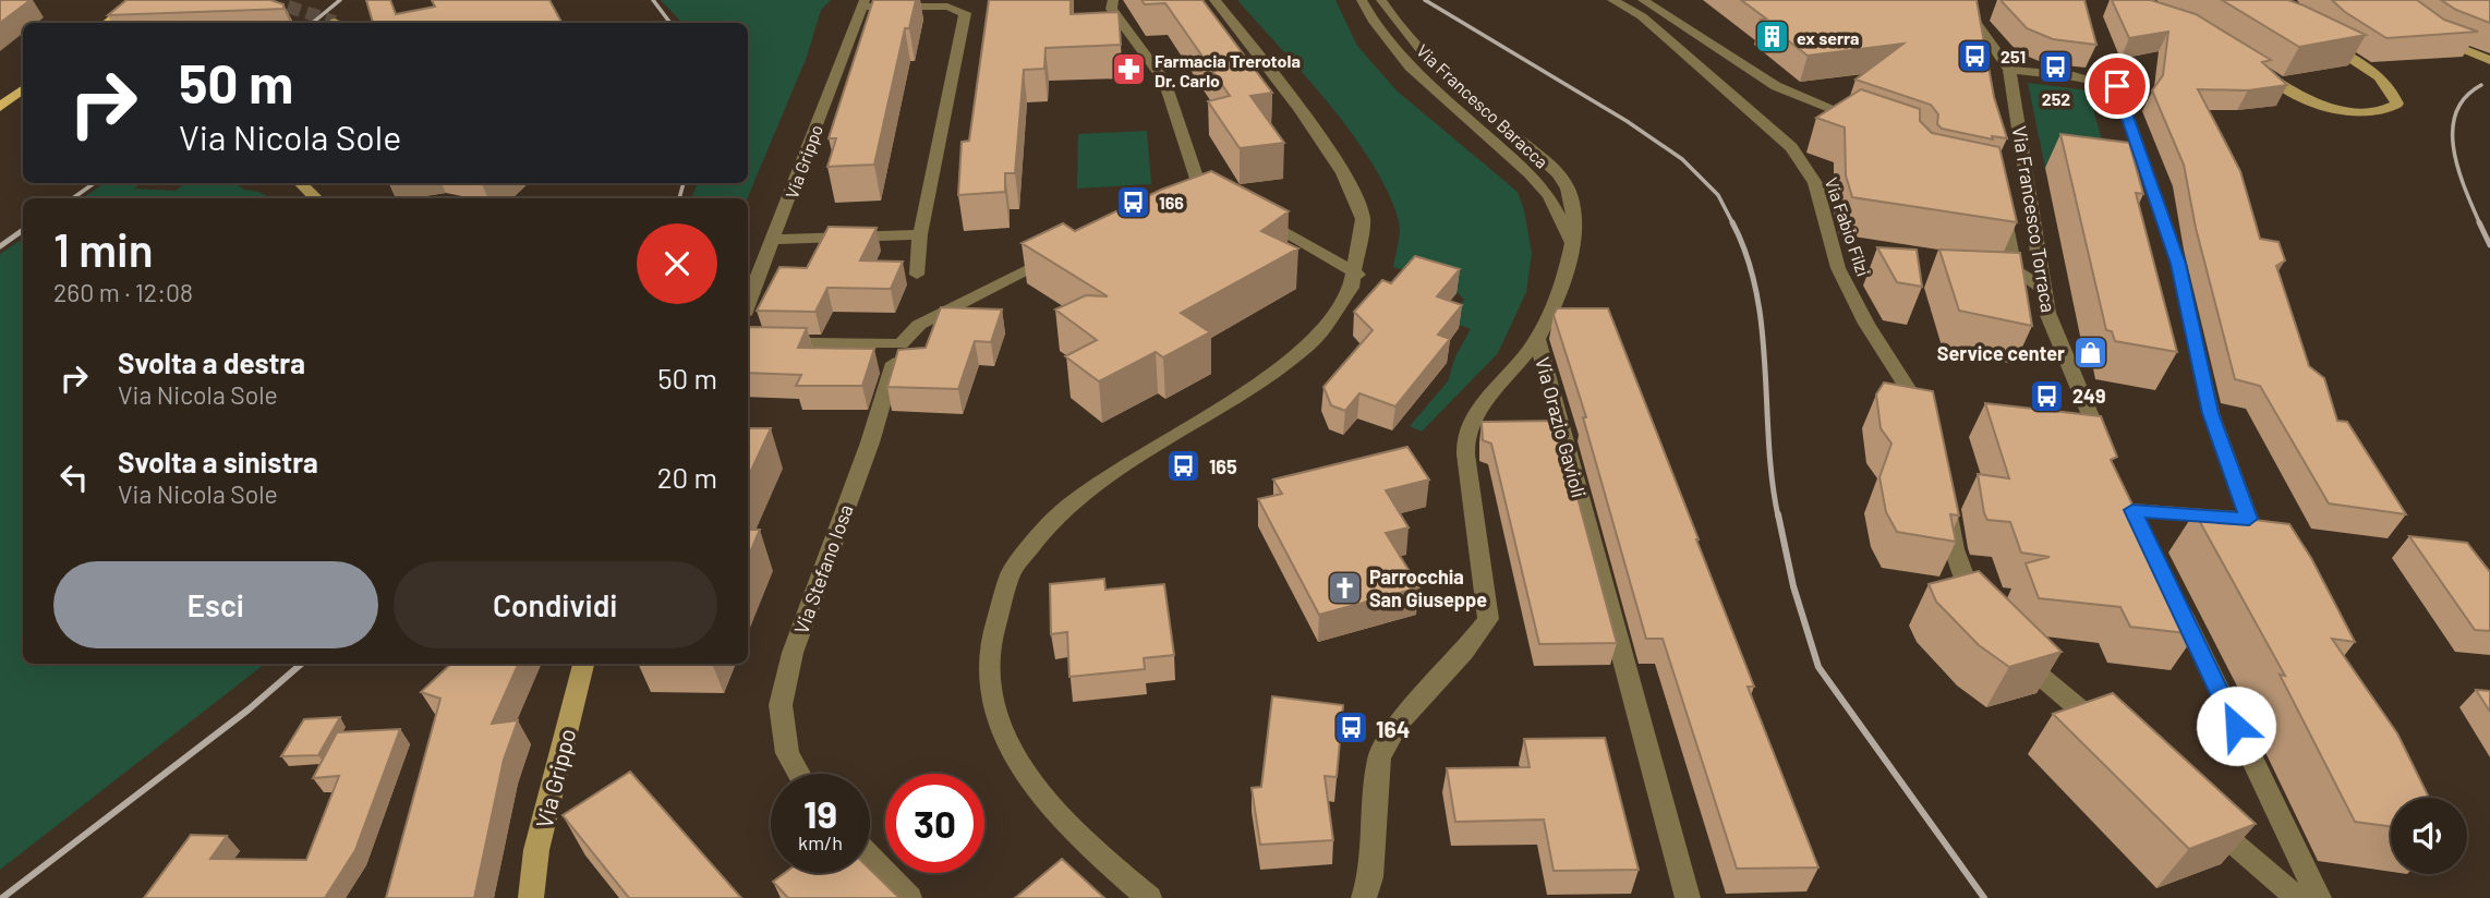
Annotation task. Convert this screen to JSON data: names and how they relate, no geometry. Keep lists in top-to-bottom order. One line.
{"streets":{"street":["Via Francesco Baracca","Via Grippo","Via Francesco Torraca","Via Fabio Filzi","Via Orazio Gavioli","Via Stefano Iosa"]},"crossings":[["Via Francesco Baracca","Via Orazio Gavioli"]],"places":{"building":["ex serra"],"bus stop":["251","252","166","249","165","164"],"pharmacy":["Farmacia Trerotola Dr. Carlo"],"shop":["Service center"],"church":["Parrocchia San Giuseppe"]},"page":{"turn":["50 m","Via Nicola Sole"],"heading":["1 min","260 m · 12:08"],"list":[{"name":"Svolta a destra","note":"Via Nicola Sole","value":"50 m"},{"name":"Svolta a sinistra","note":"Via Nicola Sole","value":"20 m"}],"buttons":["Esci","Condividi"],"speed":"19 km/h","limit":"30"}}
